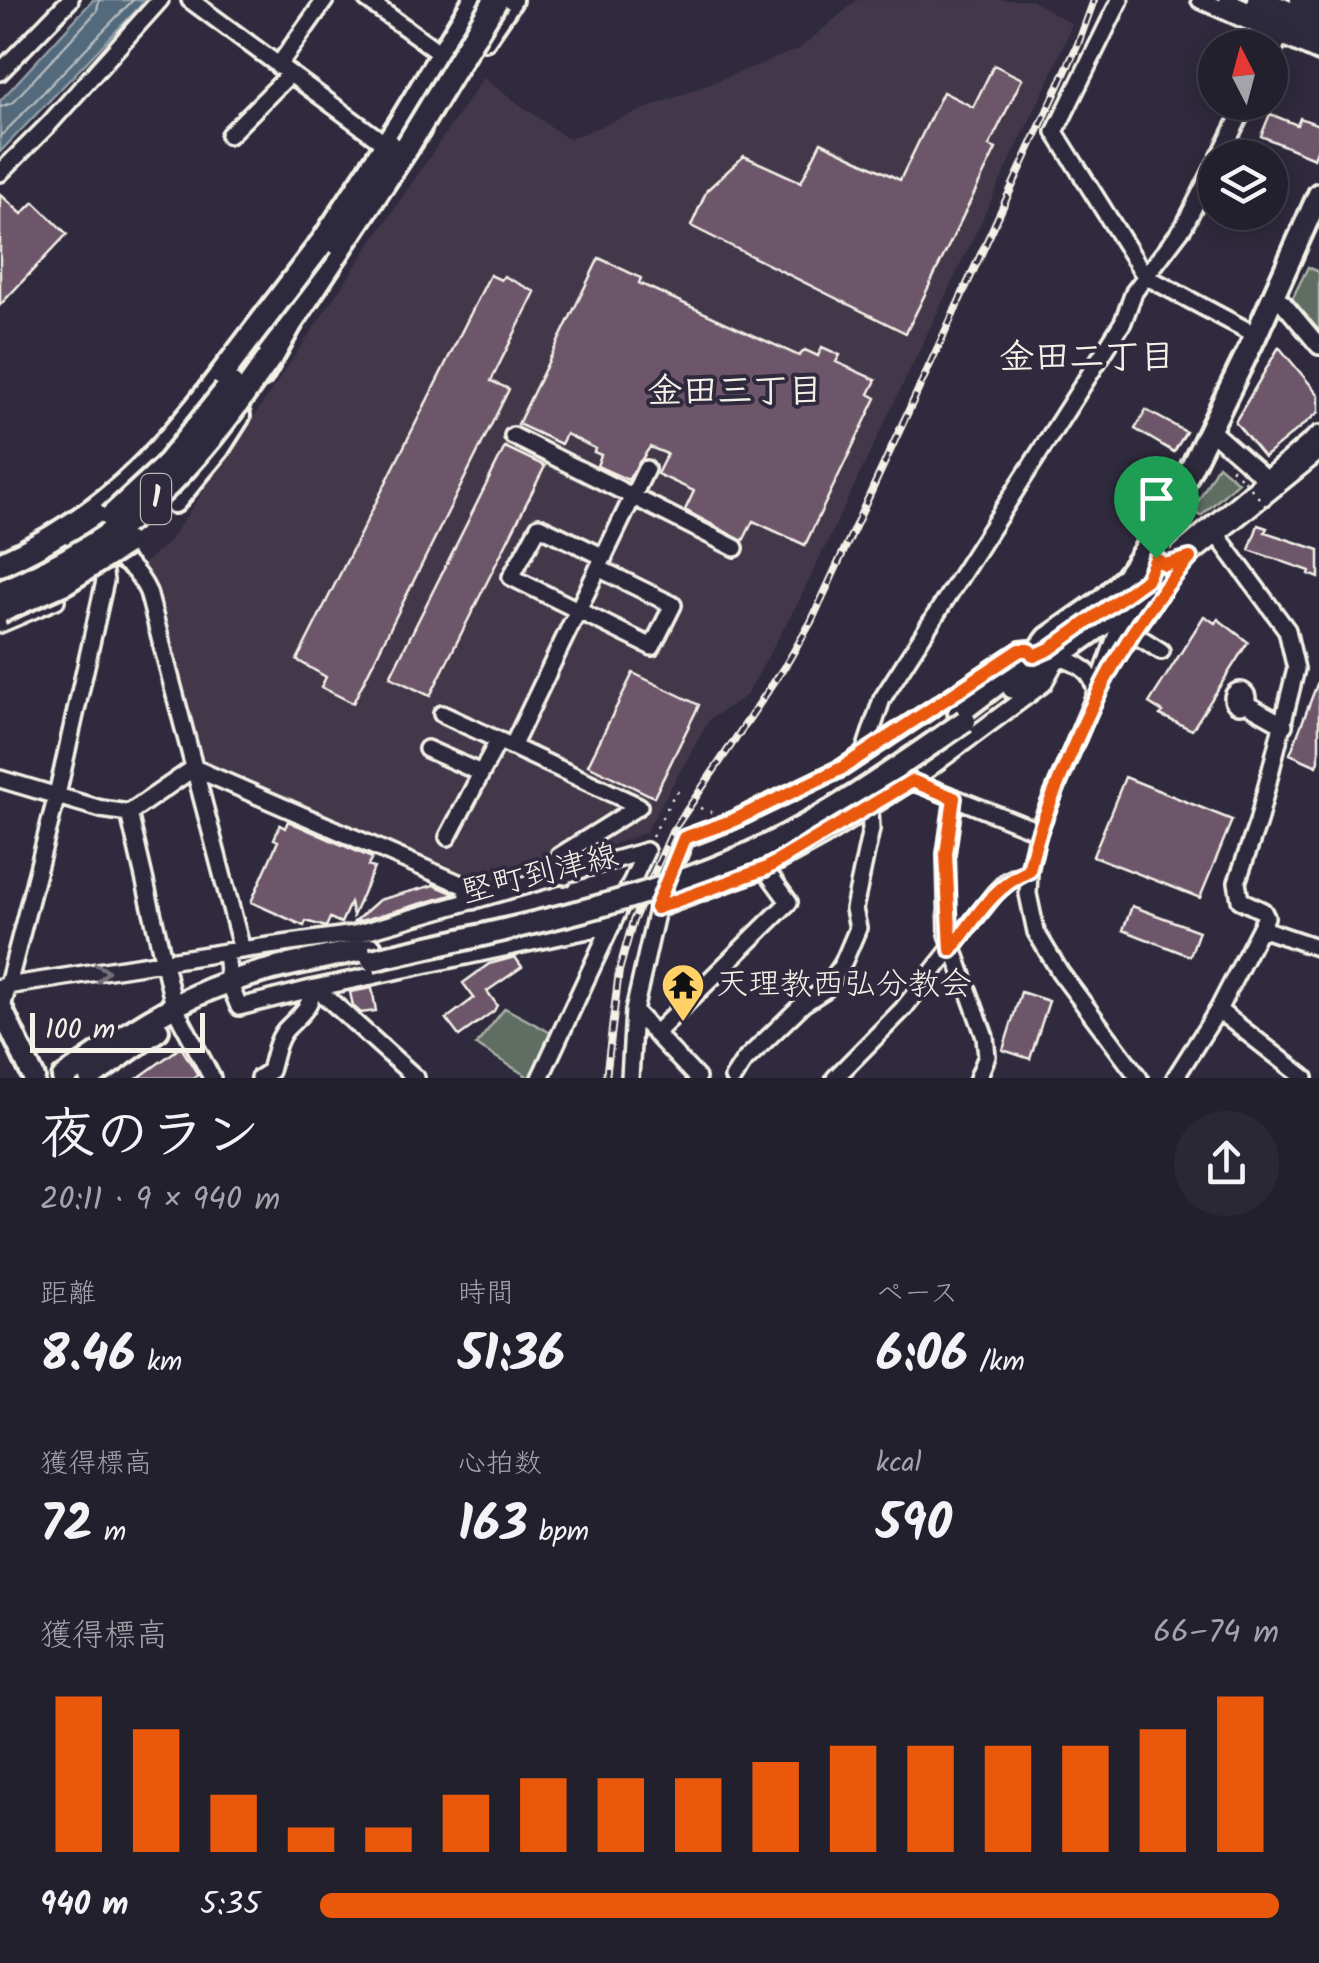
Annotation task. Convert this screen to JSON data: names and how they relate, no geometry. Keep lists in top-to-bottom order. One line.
{"streets":{"highway":["1"],"main road":["堅町到津線"]},"districts":["金田二丁目","金田三丁目"],"places":{"temple":["天理教西弘分教会"]},"scale_bar":"100 m","north":"top","page":{"scale":"100 m","heading":["夜のラン","20:11 · 9 × 940 m"],"stats":[["距離","8.46 km"],["時間","51:36"],["ペース","6:06 /km"],["獲得標高","72 m"],["心拍数","163 bpm"],["kcal","590"]],"chart":["獲得標高","66–74 m"],"list":[{"name":"940 m","note":"5:35"}]}}
